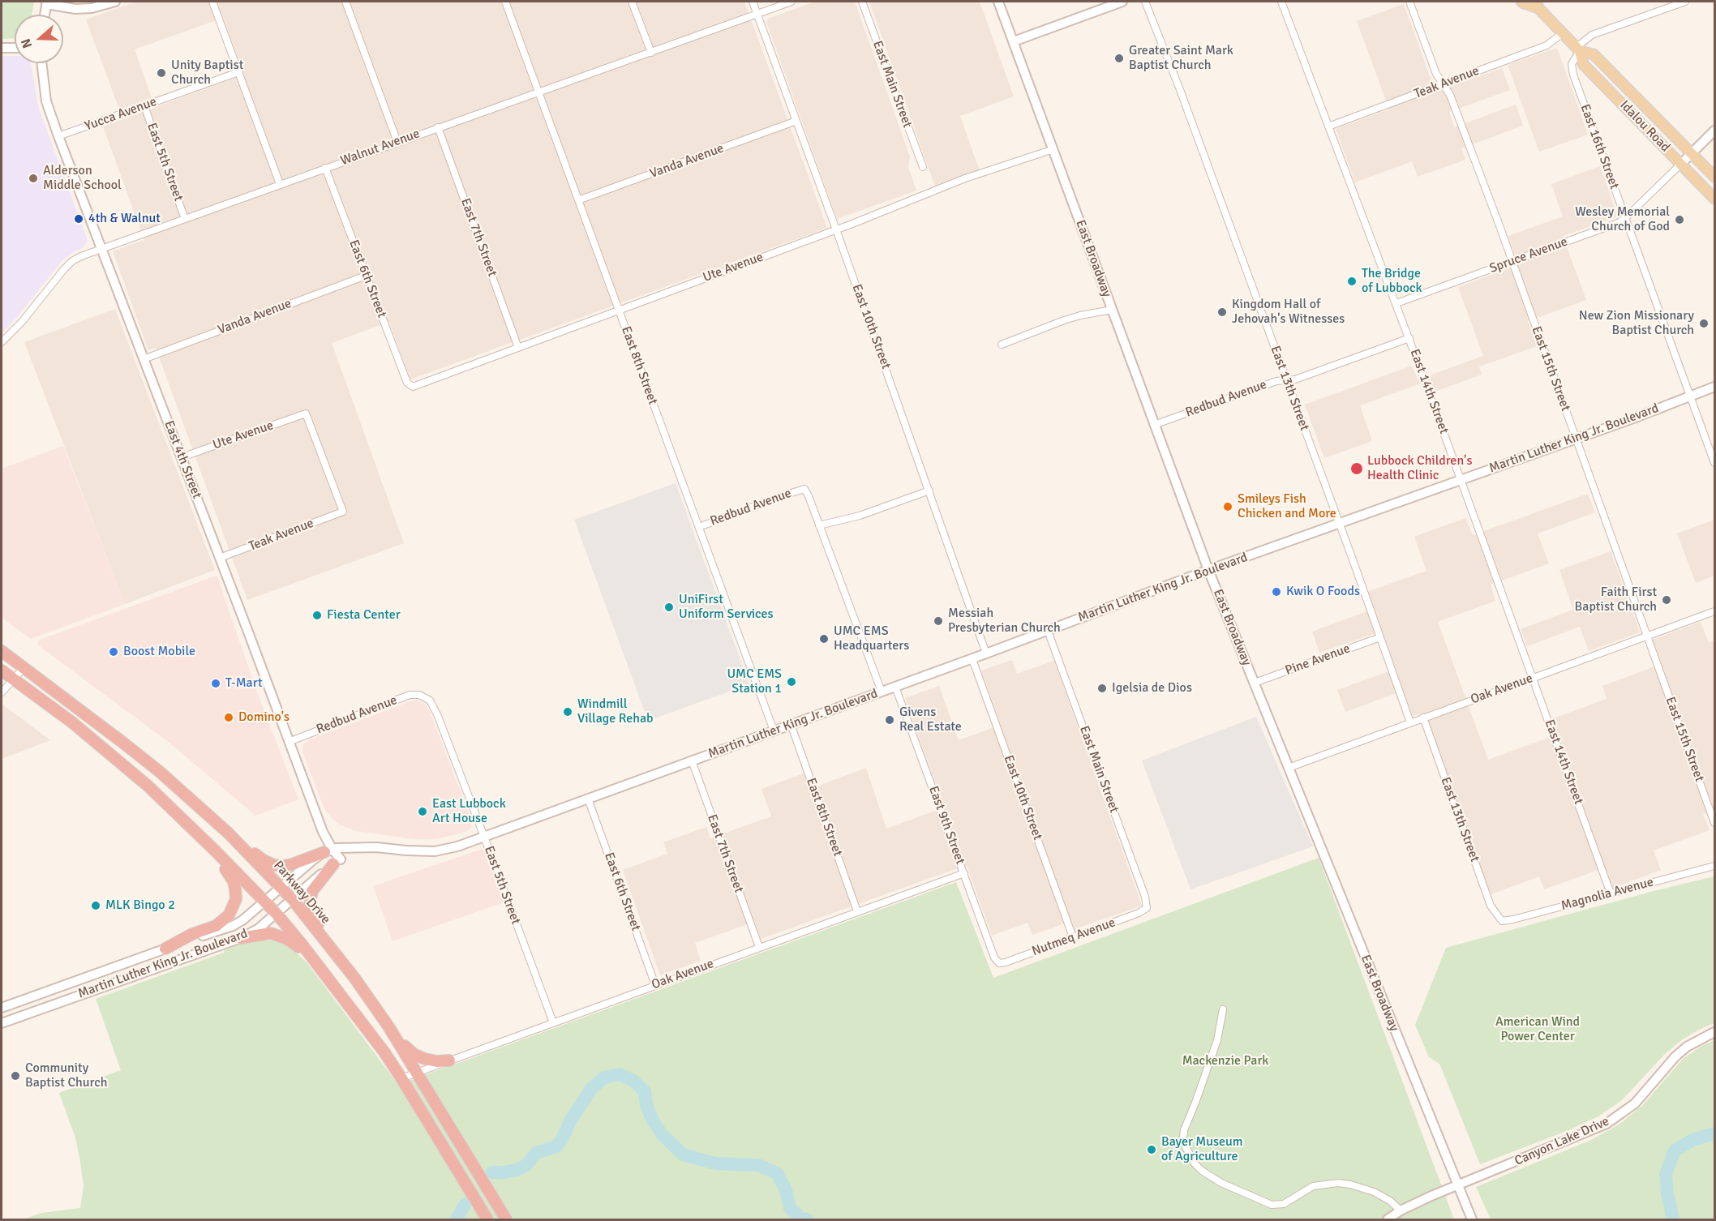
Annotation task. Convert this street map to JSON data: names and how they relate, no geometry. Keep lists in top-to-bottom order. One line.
{"streets":{"highway":["Parkway Drive"],"main road":["Idalou Road","Spruce Avenue","East Broadway","Martin Luther King Jr. Boulevard","East 4th Street","Canyon Lake Drive"],"street":["Teak Avenue","East Main Street","Yucca Avenue","East 16th Street","Walnut Avenue","Vanda Avenue","East 5th Street","East 7th Street","Ute Avenue","East 6th Street","East 10th Street","East 8th Street","East 15th Street","East 13th Street","East 14th Street","Redbud Avenue","Pine Avenue","Oak Avenue","East 9th Street","Magnolia Avenue","Nutmeq Avenue"]},"crossings":[["Teak Avenue","Idalou Road"],["Teak Avenue","Ute Avenue"],["Teak Avenue","East 15th Street"],["Teak Avenue","East 14th Street"],["Teak Avenue","East 4th Street"],["East Main Street","Martin Luther King Jr. Boulevard"],["East Main Street","Nutmeq Avenue"],["Yucca Avenue","East 5th Street"],["Yucca Avenue","East 4th Street"],["Idalou Road","East 16th Street"],["Idalou Road","Spruce Avenue"],["East 16th Street","Spruce Avenue"],["East 16th Street","Martin Luther King Jr. Boulevard"],["Walnut Avenue","East 5th Street"],["Walnut Avenue","East 7th Street"],["Walnut Avenue","East 6th Street"],["Walnut Avenue","East 10th Street"],["Walnut Avenue","East 8th Street"],["Walnut Avenue","East 4th Street"],["Vanda Avenue","East 6th Street"],["Vanda Avenue","East 10th Street"],["Vanda Avenue","East 8th Street"],["Vanda Avenue","East 4th Street"],["East 5th Street","Redbud Avenue"],["East 5th Street","Martin Luther King Jr. Boulevard"],["East 5th Street","Oak Avenue"],["East 7th Street","Ute Avenue"],["East 7th Street","Martin Luther King Jr. Boulevard"],["East 7th Street","Oak Avenue"],["Spruce Avenue","East 15th Street"],["Spruce Avenue","East 14th Street"],["East Broadway","Ute Avenue"],["East Broadway","Redbud Avenue"],["East Broadway","Martin Luther King Jr. Boulevard"],["East Broadway","Pine Avenue"],["East Broadway","Oak Avenue"],["East Broadway","Canyon Lake Drive"],["Ute Avenue","East 6th Street"],["Ute Avenue","East 10th Street"],["Ute Avenue","East 8th Street"],["Ute Avenue","East 4th Street"],["East 6th Street","Martin Luther King Jr. Boulevard"],["East 6th Street","Oak Avenue"],["East 10th Street","Martin Luther King Jr. Boulevard"],["East 10th Street","Nutmeq Avenue"],["East 8th Street","Redbud Avenue"],["East 8th Street","Martin Luther King Jr. Boulevard"],["East 8th Street","Oak Avenue"],["East 15th Street","Martin Luther King Jr. Boulevard"],["East 15th Street","Oak Avenue"],["East 13th Street","Redbud Avenue"],["East 13th Street","Martin Luther King Jr. Boulevard"],["East 13th Street","Pine Avenue"],["East 13th Street","Oak Avenue"],["East 13th Street","Magnolia Avenue"],["East 14th Street","Redbud Avenue"],["East 14th Street","Martin Luther King Jr. Boulevard"],["East 14th Street","Oak Avenue"],["East 14th Street","Magnolia Avenue"],["Redbud Avenue","East 4th Street"],["Martin Luther King Jr. Boulevard","East 4th Street"],["Martin Luther King Jr. Boulevard","East 9th Street"],["Martin Luther King Jr. Boulevard","Parkway Drive"],["Oak Avenue","East 9th Street"],["Oak Avenue","Parkway Drive"],["East 9th Street","Nutmeq Avenue"]],"parks":["American Wind Power Center","Mackenzie Park"],"places":["Greater Saint Mark Baptist Church","Unity Baptist Church","Alderson Middle School","4th & Walnut","Wesley Memorial Church of God","The Bridge of Lubbock","Kingdom Hall of Jehovah's Witnesses","New Zion Missionary Baptist Church","Lubbock Children's Health Clinic","Smileys Fish Chicken and More","Kwik O Foods","Faith First Baptist Church","UniFirst Uniform Services","Fiesta Center","Messiah Presbyterian Church","UMC EMS Headquarters","Boost Mobile","UMC EMS Station 1","T-Mart","Igelsia de Dios","Windmill Village Rehab","Domino's","Givens Real Estate","East Lubbock Art House","MLK Bingo 2","Community Baptist Church","Bayer Museum of Agriculture"],"north":"left"}
